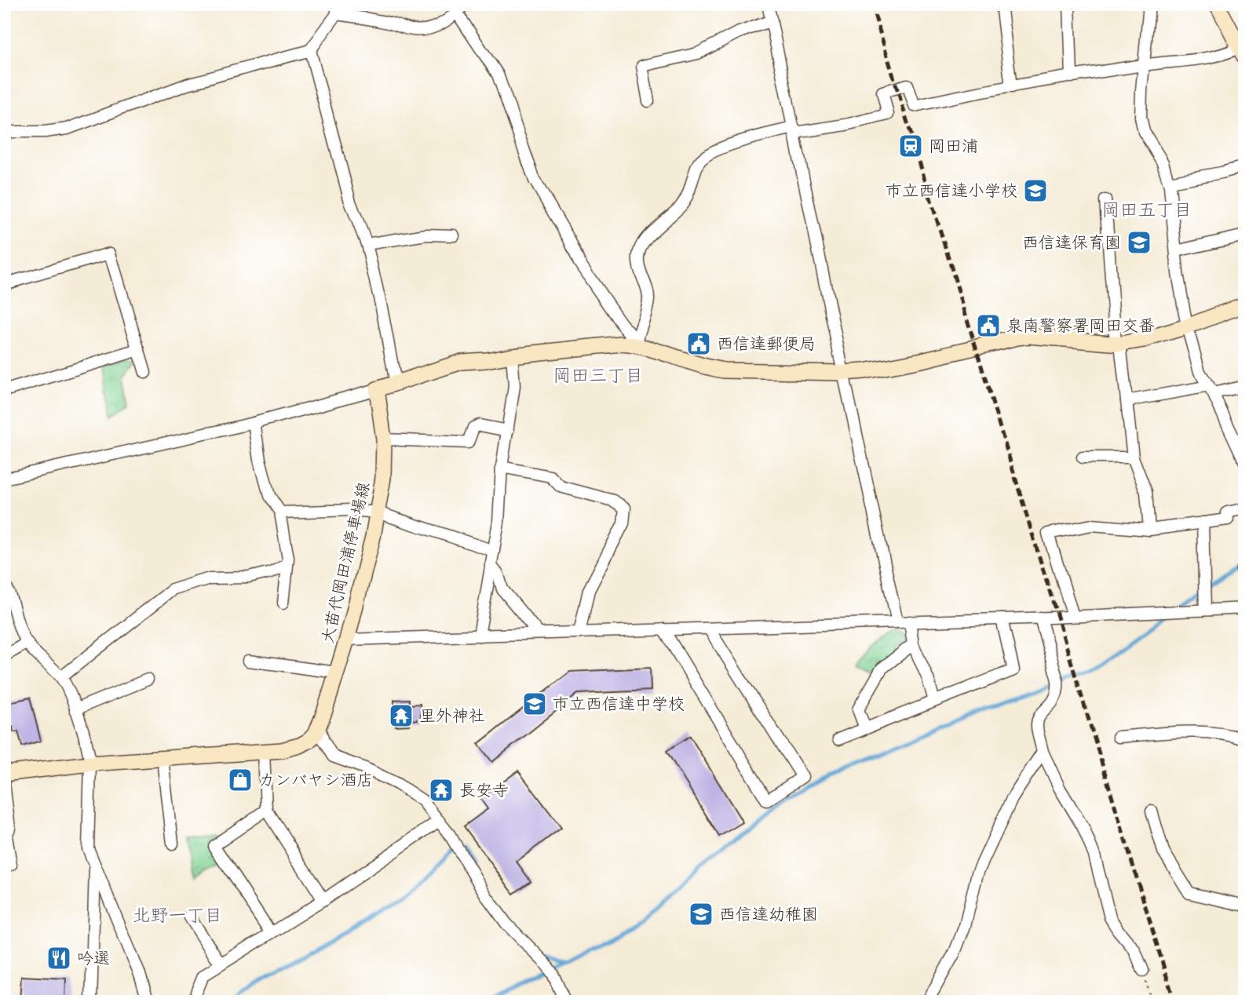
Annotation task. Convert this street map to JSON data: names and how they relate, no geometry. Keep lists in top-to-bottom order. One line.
{"streets":{"main road":["大苗代岡田浦停車場線"]},"districts":["岡田五丁目","岡田三丁目","北野一丁目"],"places":{"station":["岡田浦"],"school or university":["市立西信達小学校","西信達保育園","市立西信達中学校","西信達幼稚園"],"public building":["泉南警察署岡田交番","西信達郵便局"],"temple":["里外神社","長安寺"],"shop":["カンバヤシ酒店"],"restaurant":["吟選"]}}
